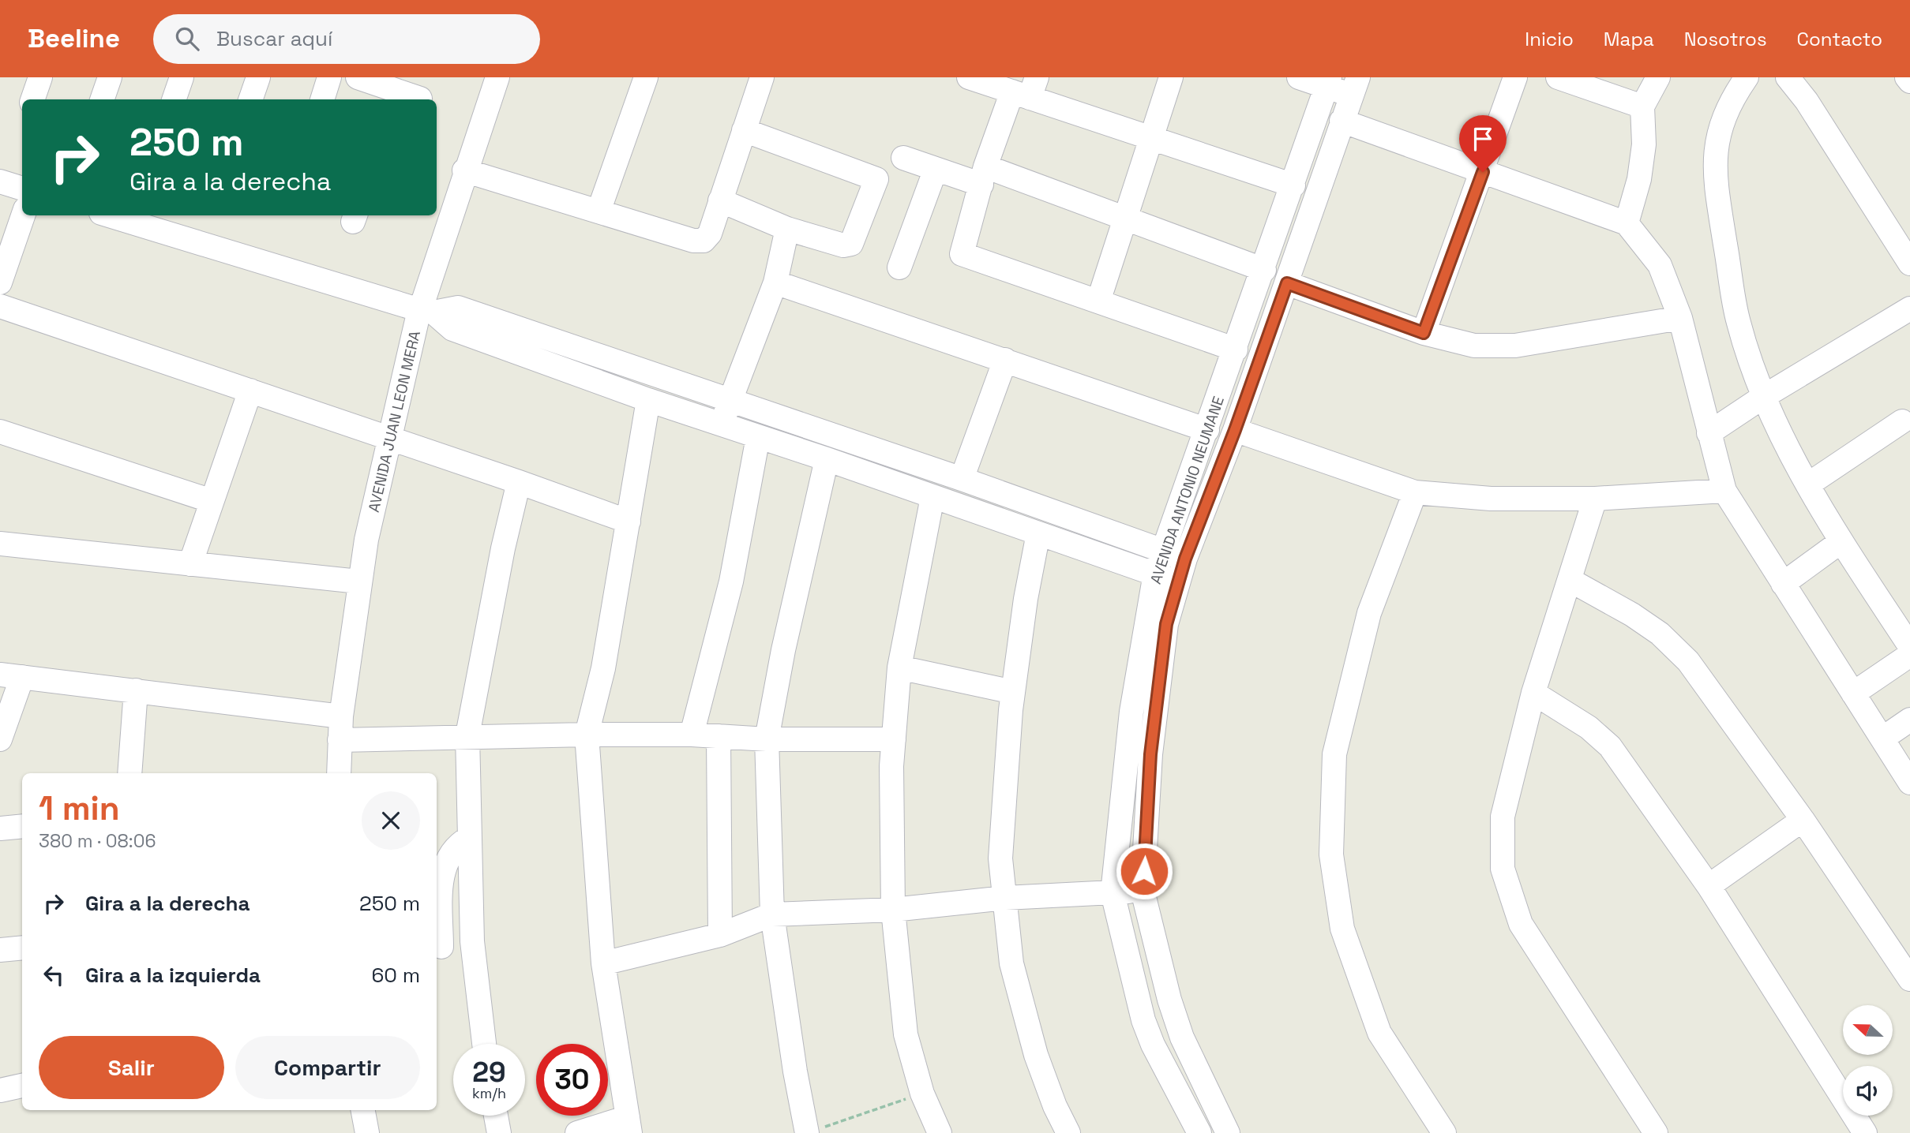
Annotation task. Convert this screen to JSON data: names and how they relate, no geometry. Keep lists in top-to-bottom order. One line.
{"streets":{"street":["AVENIDA JUAN LEON MERA","AVENIDA ANTONIO NEUMANE"]},"north":"left","page":{"header":"Beeline","search":"Buscar aquí","nav":["Inicio","Mapa","Nosotros","Contacto"],"turn":["250 m","Gira a la derecha"],"heading":["1 min","380 m · 08:06"],"list":[{"name":"Gira a la derecha","value":"250 m"},{"name":"Gira a la izquierda","value":"60 m"}],"buttons":["Salir","Compartir"],"speed":"29 km/h","limit":"30"}}
